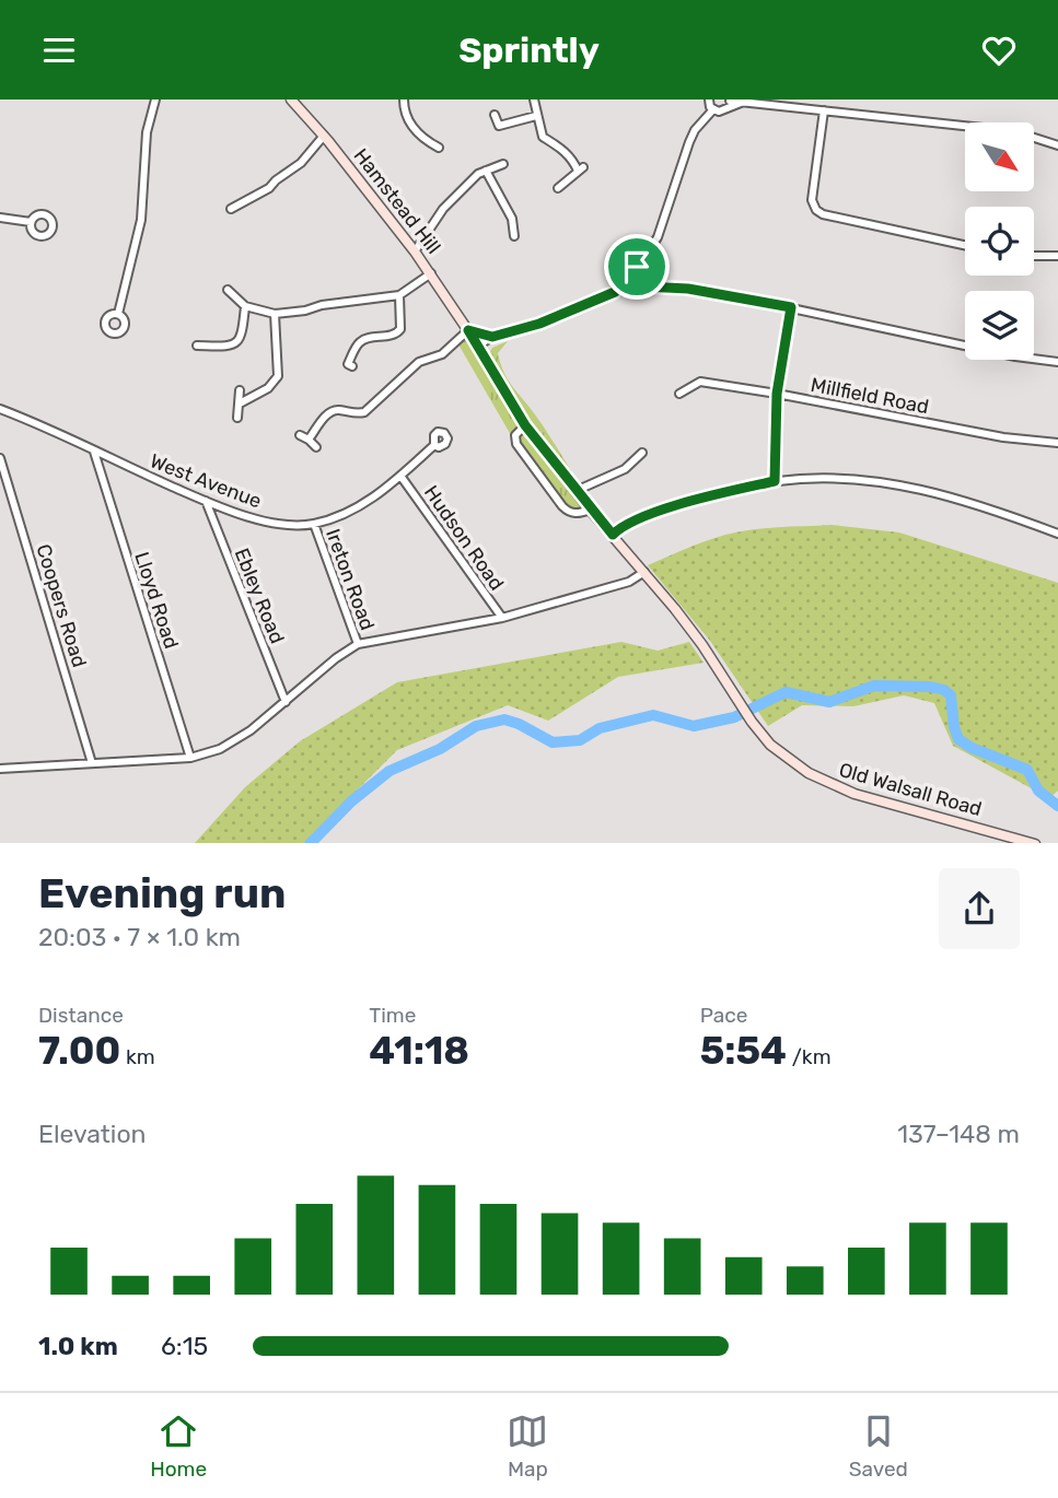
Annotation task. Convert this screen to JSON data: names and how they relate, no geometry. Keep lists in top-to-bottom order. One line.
{"streets":{"main road":["Hamstead Hill","Old Walsall Road"],"street":["Millfield Road","West Avenue","Hudson Road","Ireton Road","Ebley Road","Lloyd Road","Coopers Road"]},"crossings":[["Hamstead Hill","Old Walsall Road"],["West Avenue","Hudson Road"],["West Avenue","Ireton Road"],["West Avenue","Ebley Road"],["West Avenue","Lloyd Road"]],"north":"bottom right","page":{"header":"Sprintly","heading":["Evening run","20:03 · 7 × 1.0 km"],"stats":[["Distance","7.00 km"],["Time","41:18"],["Pace","5:54 /km"]],"chart":["Elevation","137–148 m"],"list":[{"name":"1.0 km","note":"6:15"}],"tabs":["Home","Map","Saved"]}}
